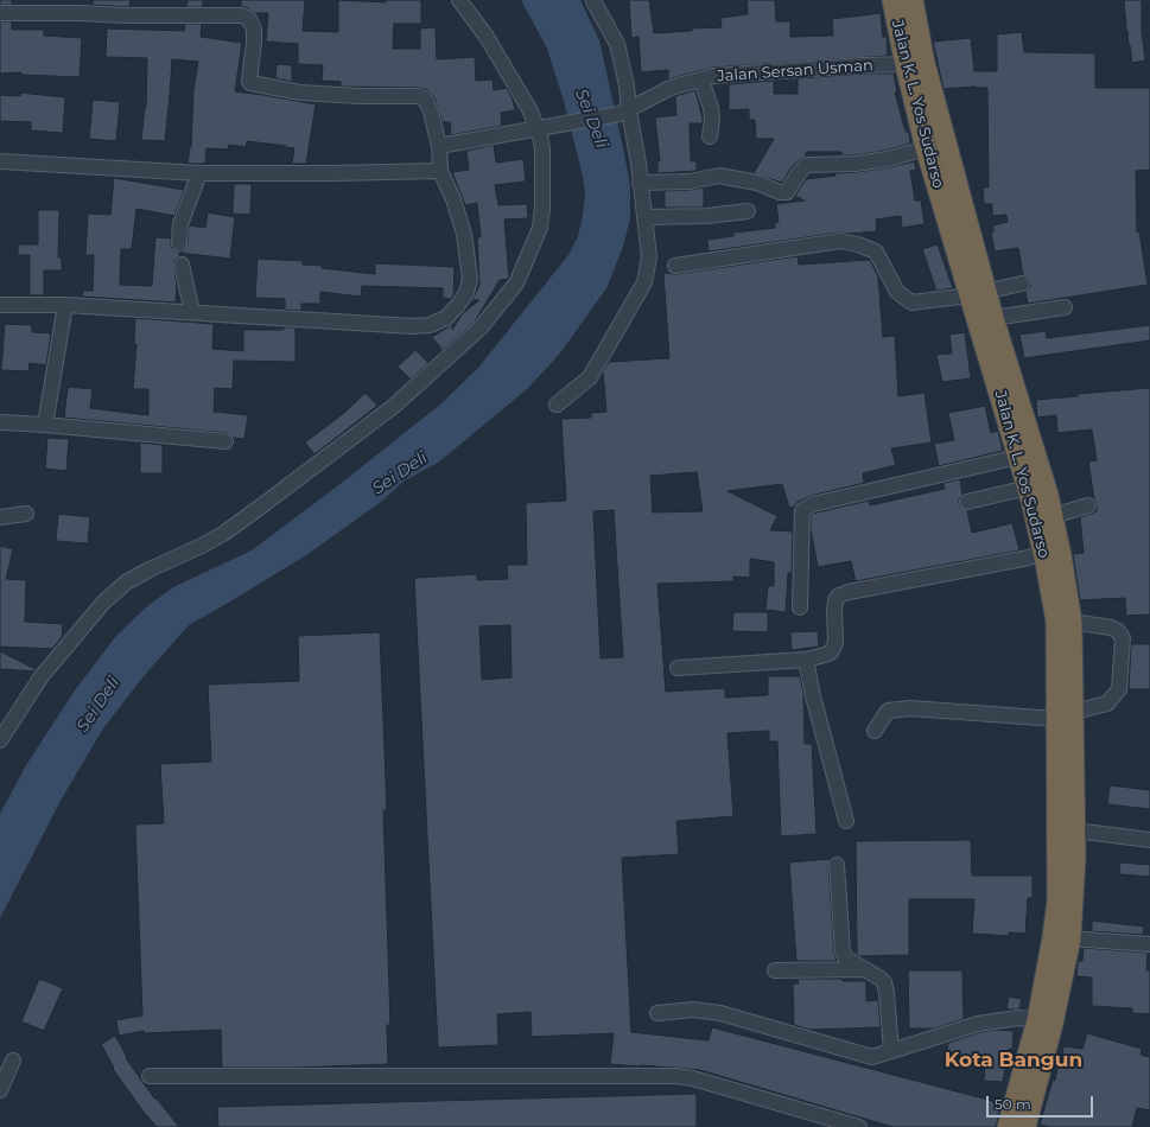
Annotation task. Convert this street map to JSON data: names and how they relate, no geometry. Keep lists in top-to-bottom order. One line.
{"streets":{"highway":["Jalan K. L. Yos Sudarso"],"street":["Jalan Sersan Usman"]},"crossings":[["Jalan Sersan Usman","Jalan K. L. Yos Sudarso"]],"districts":["Kota Bangun"],"water":["Sei Deli"],"scale_bar":"50 m"}
